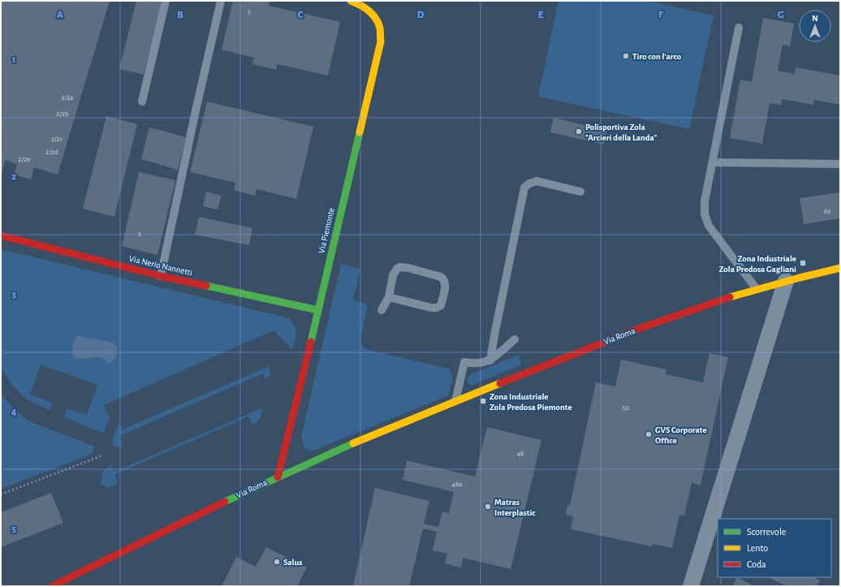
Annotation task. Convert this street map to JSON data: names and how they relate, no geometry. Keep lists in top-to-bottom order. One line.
{"streets":{"street":["Via Piemonte","Via Nerio Nannetti","Via Roma"]},"crossings":[["Via Piemonte","Via Nerio Nannetti"],["Via Piemonte","Via Roma"]],"places":{"other":["Tiro con l'arco","Polisportiva Zola \"Arcieri della Landa\"","GVS Corporate Office","Matras Interplastic","Salus"],"transit":["Zona Industriale Zola Predosa Gagliani","Zona Industriale Zola Predosa Piemonte"]},"house_numbers":["5","2/2a","2/2b","2/2c","2/2d","2/2e","69","2","50","48","48a"],"legend":["Scorrevole","Lento","Coda"],"north":"top","grid":{"columns":["A","B","C","D","E","F","G"],"rows":["1","2","3","4","5"]}}
